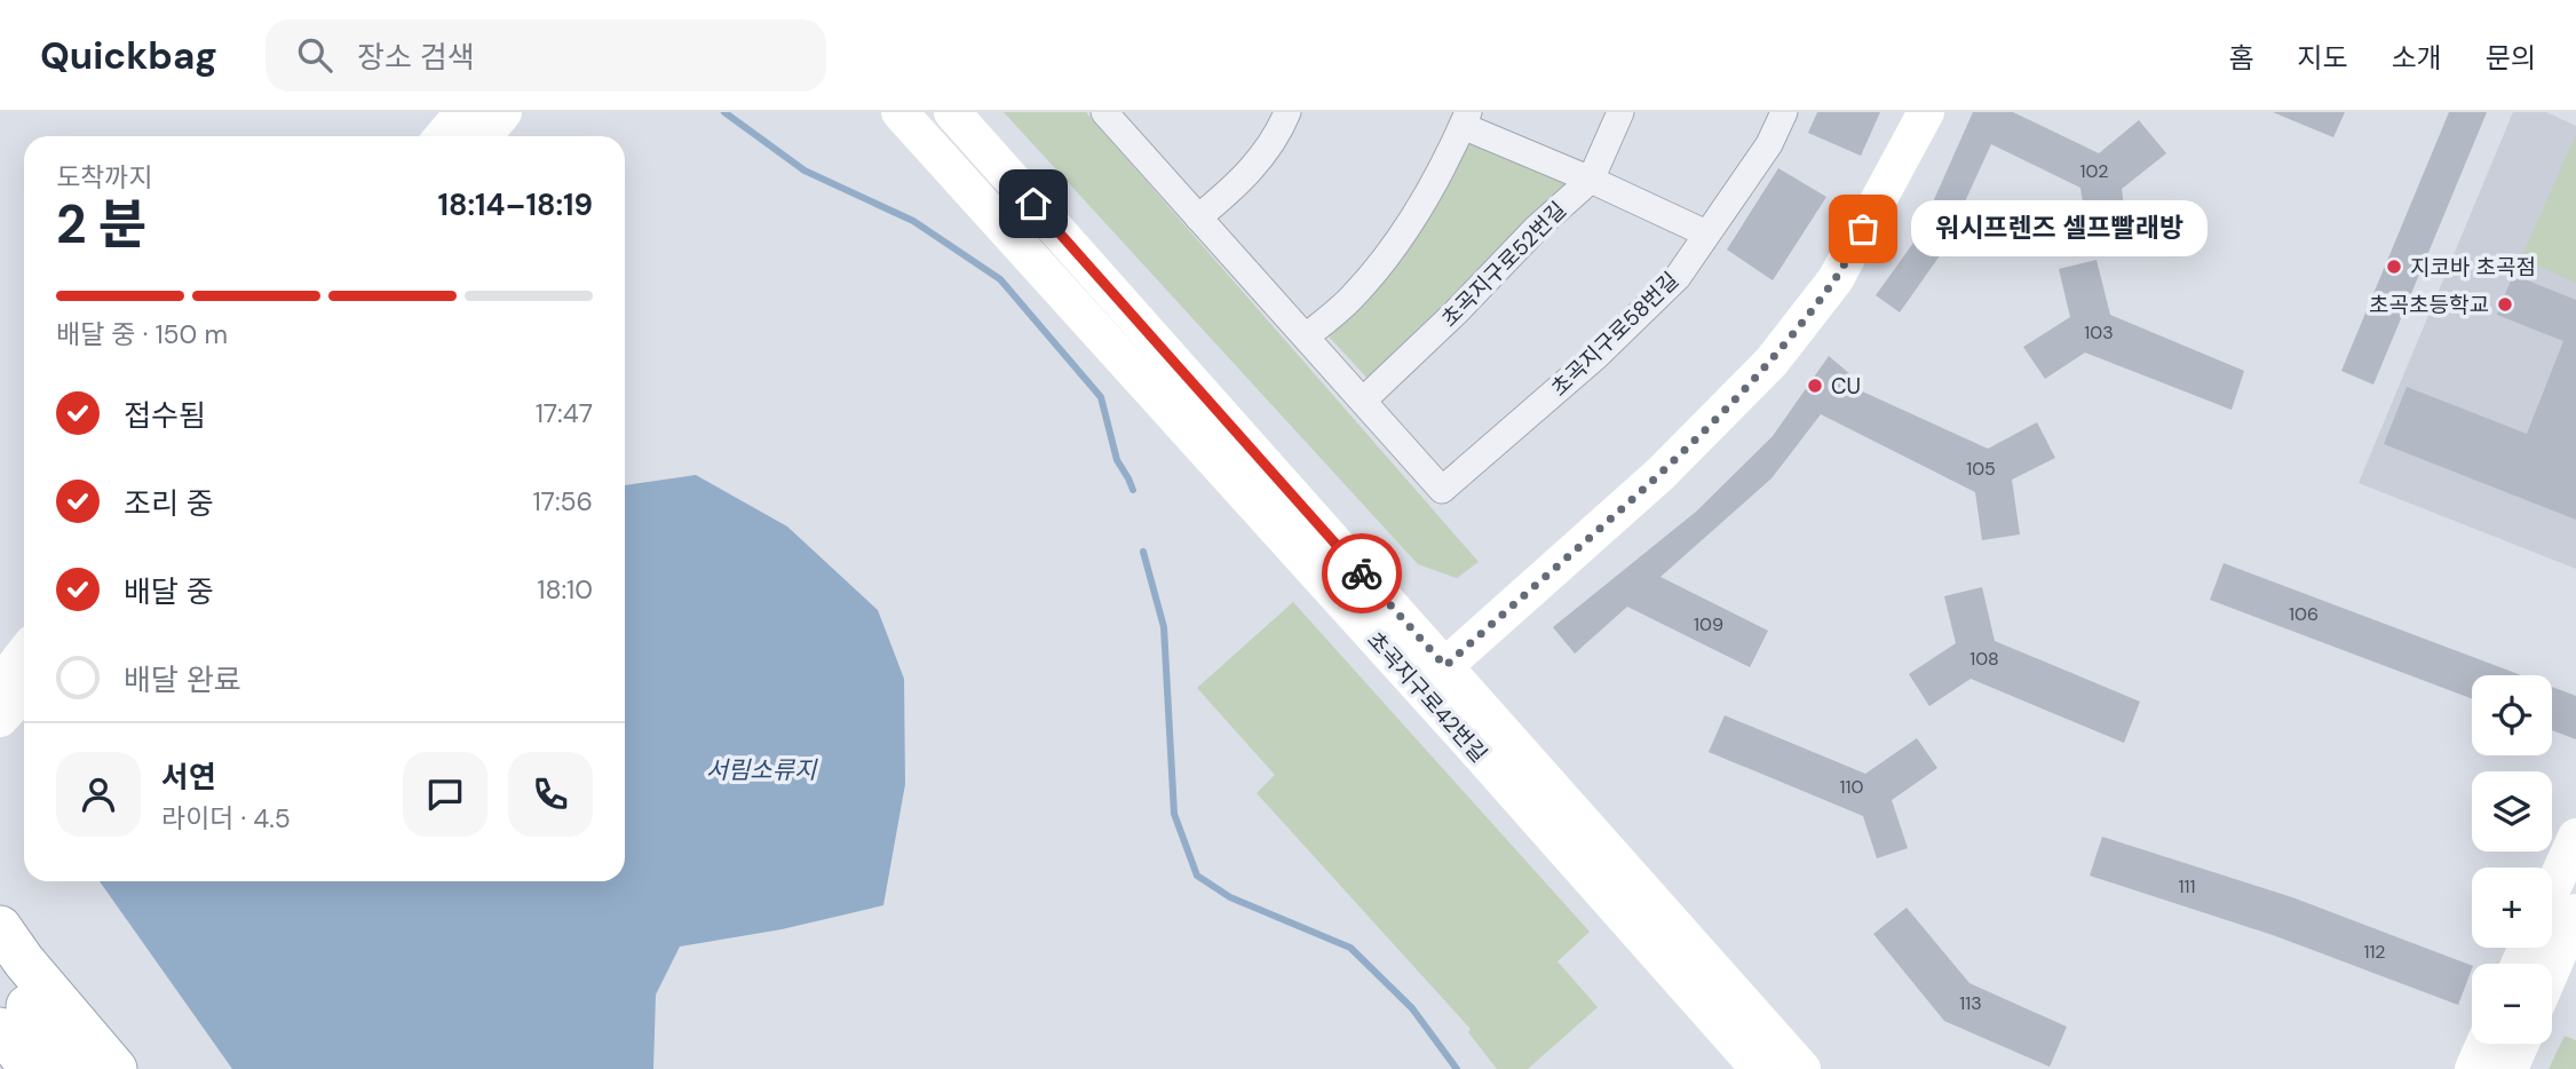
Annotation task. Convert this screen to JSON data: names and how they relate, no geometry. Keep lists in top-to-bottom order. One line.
{"streets":{"street":["초곡지구로52번길","초곡지구로58번길","초곡지구로42번길"]},"crossings":[["초곡지구로52번길","초곡지구로58번길"]],"water":["서림소류지"],"places":["워시프렌즈 셀프빨래방","지코바 초곡점","초곡초등학교","CU"],"house_numbers":["102","103","105","106","109","108","110","111","112","113"],"page":{"header":"Quickbag","search":"장소 검색","nav":["홈","지도","소개","문의"],"heading":["2 분","도착까지","18:14–18:19"],"panel":["서연","라이더 · 4.5"],"bubble":"워시프렌즈 셀프빨래방","bar":"배달 중 · 150 m","list":[["접수됨","17:47"],["조리 중","17:56"],["배달 중","18:10"],"배달 완료"],"map_buttons":["+","−"]}}
